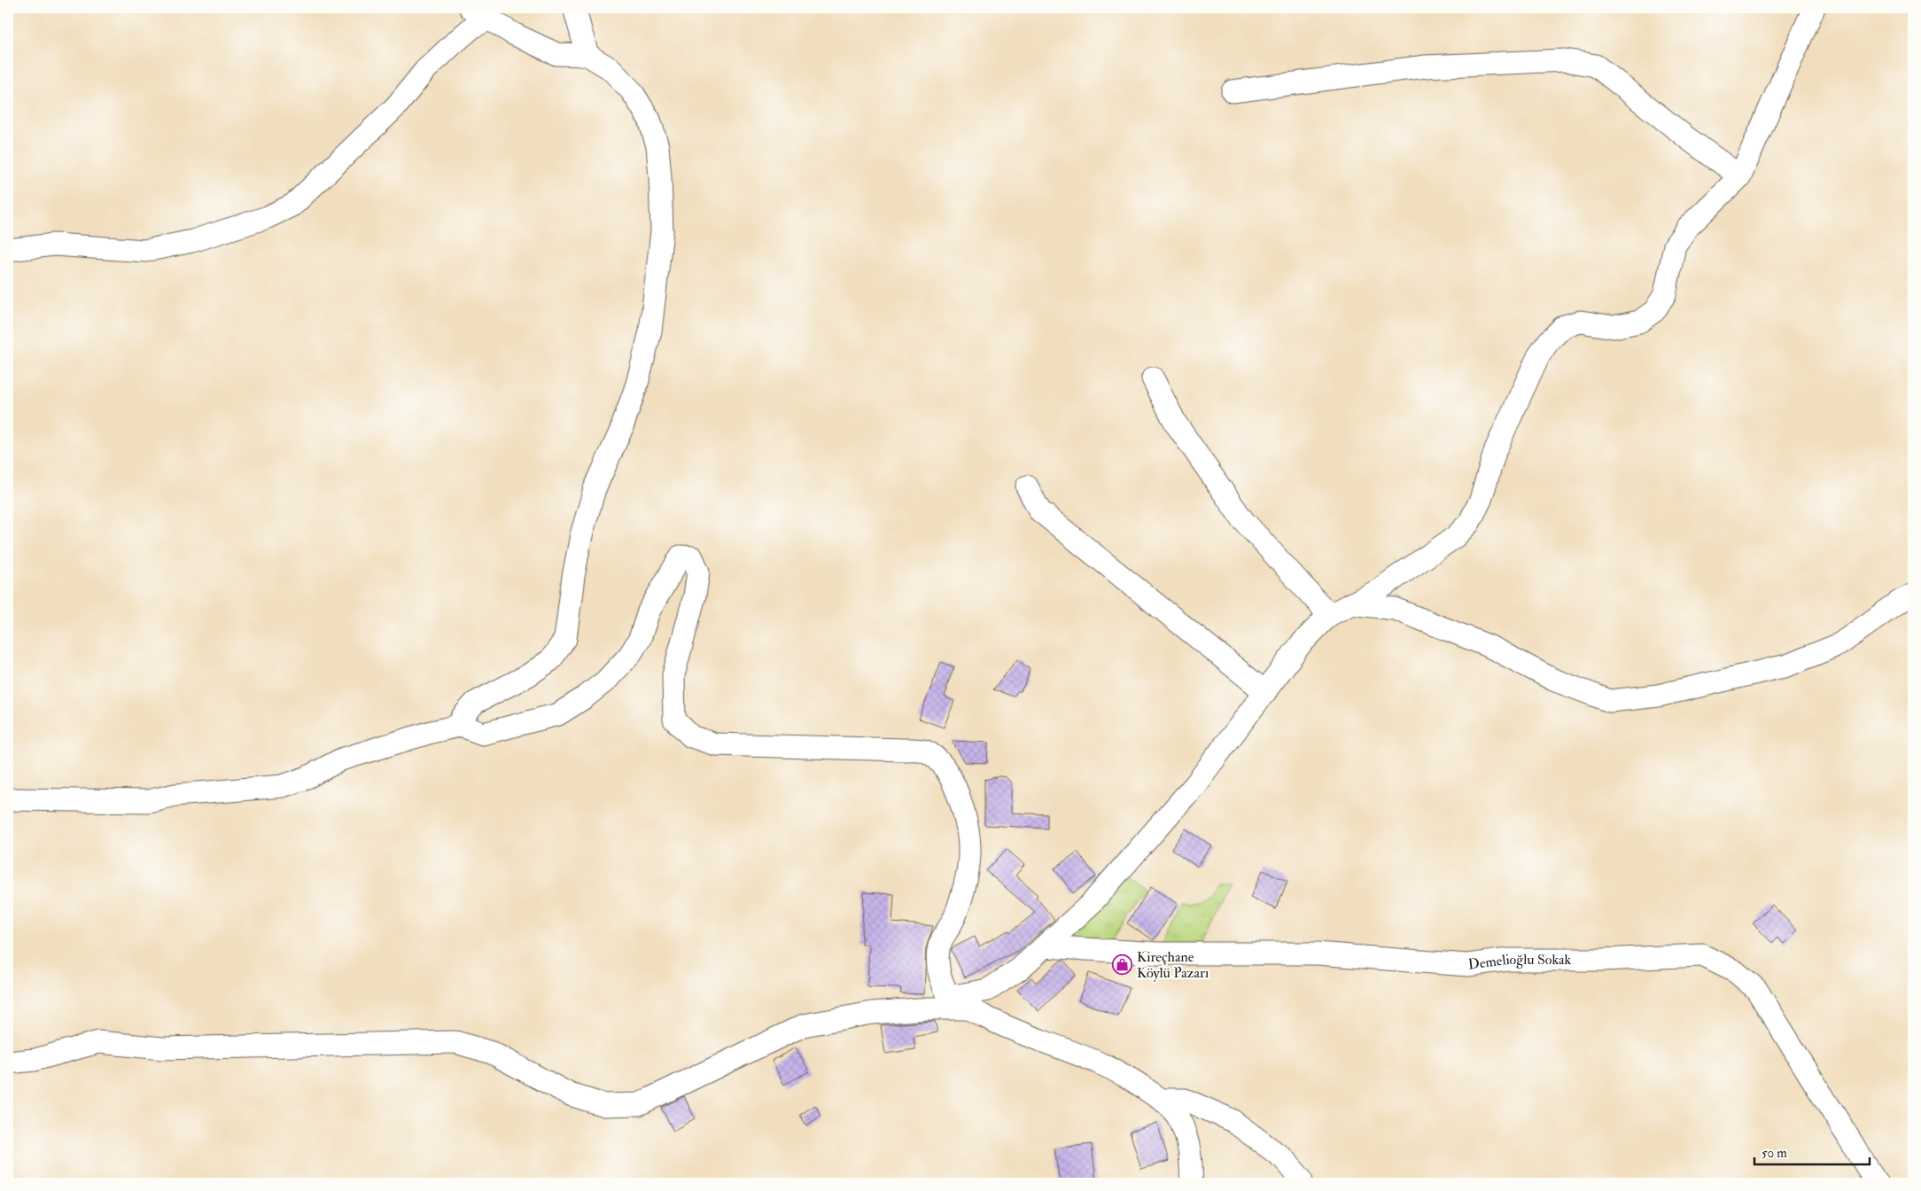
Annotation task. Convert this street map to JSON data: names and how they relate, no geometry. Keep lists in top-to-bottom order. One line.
{"streets":{"street":["Demelioğlu Sokak"]},"places":{"shop":["Kireçhane Köylü Pazarı"]},"scale_bar":"50 m"}
